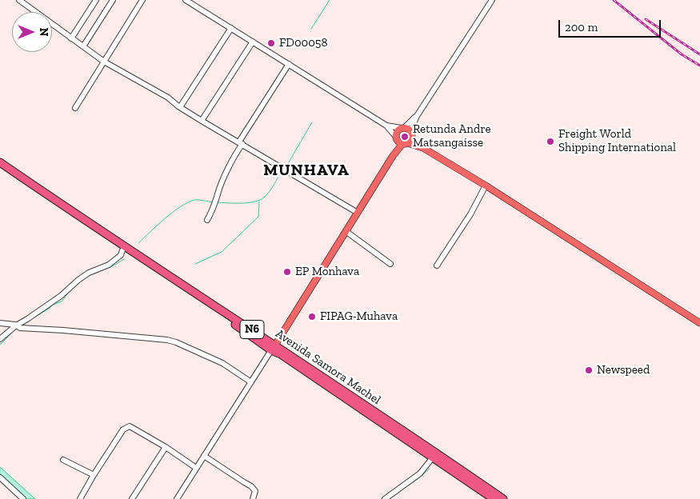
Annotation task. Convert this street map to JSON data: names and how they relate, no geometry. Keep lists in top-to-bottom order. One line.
{"streets":{"highway":["N6","Avenida Samora Machel"]},"districts":["MUNHAVA"],"places":["FD00058","Retunda Andre Matsangaisse","Freight World Shipping International","EP Monhava","FIPAG-Muhava","Newspeed"],"scale_bar":"200 m","north":"right"}
